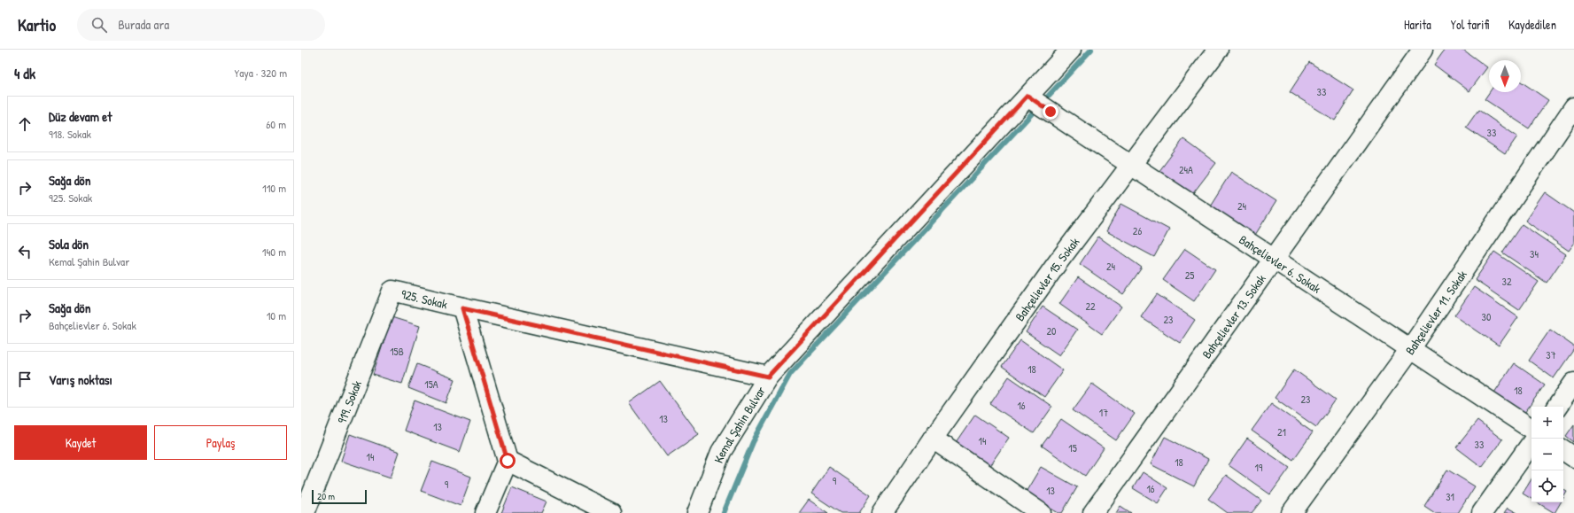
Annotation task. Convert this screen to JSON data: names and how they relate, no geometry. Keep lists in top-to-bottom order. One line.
{"streets":{"street":["Bahçelievler 6. Sokak","Bahçelievler 15. Sokak","925. Sokak","Bahçelievler 11. Sokak","Bahçelievler 13. Sokak","919. Sokak","Kemal Şahin Bulvar"]},"crossings":[["Bahçelievler 6. Sokak","Bahçelievler 15. Sokak"],["Bahçelievler 6. Sokak","Bahçelievler 11. Sokak"],["Bahçelievler 6. Sokak","Bahçelievler 13. Sokak"],["Bahçelievler 6. Sokak","Kemal Şahin Bulvar"],["925. Sokak","919. Sokak"],["925. Sokak","Kemal Şahin Bulvar"]],"house_numbers":["33","33","24A","24","26","34","24","25","32","22","30","23","20","15B","37","18","15A","18","23","16","17","13","13","21","14","33","15","14","18","19","9","9","16","13","31"],"scale_bar":"20 m","north":"bottom","page":{"header":"Kartio","search":"Burada ara","nav":["Harita","Yol tarifi","Kaydedilen"],"heading":["4 dk","Yaya · 320 m"],"list":[["Düz devam et","918. Sokak","60 m"],["Sağa dön","925. Sokak","110 m"],["Sola dön","Kemal Şahin Bulvar","140 m"],["Sağa dön","Bahçelievler 6. Sokak","10 m"],"Varış noktası"],"map_buttons":["+","−"],"buttons":["Kaydet","Paylaş"],"scale":"20 m"}}
